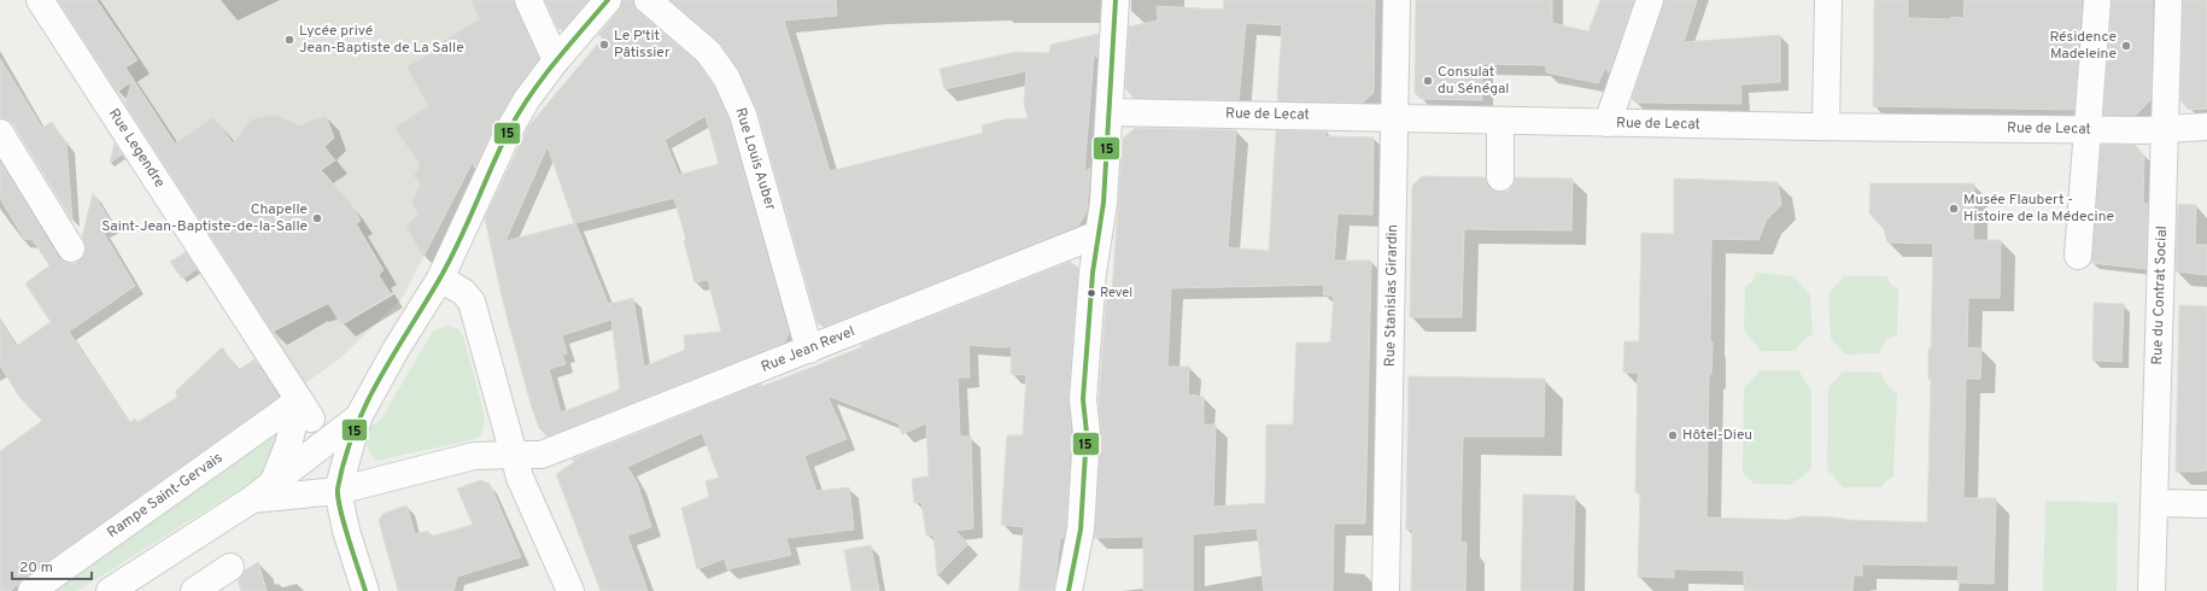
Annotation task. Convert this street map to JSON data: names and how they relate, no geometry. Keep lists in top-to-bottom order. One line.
{"streets":{"street":["Rue de Lecat","Rue Legendre","Rue Louis Auber","Rue Stanislas Girardin","Rue du Contrat Social","Rue Jean Revel","Rampe Saint-Gervais"]},"crossings":[["Rue de Lecat","Rue Stanislas Girardin"],["Rue de Lecat","Rue du Contrat Social"],["Rue Legendre","Rampe Saint-Gervais"],["Rue Louis Auber","Rue Jean Revel"]],"places":["Lycée privé Jean-Baptiste de La Salle","Le P'tit Pâtissier","Résidence Madeleine","Consulat du Sénégal","Musée Flaubert - Histoire de la Médecine","Chapelle Saint-Jean-Baptiste-de-la-Salle","Revel","Hôtel-Dieu"],"lines":["transit line 15"],"scale_bar":"20 m"}
